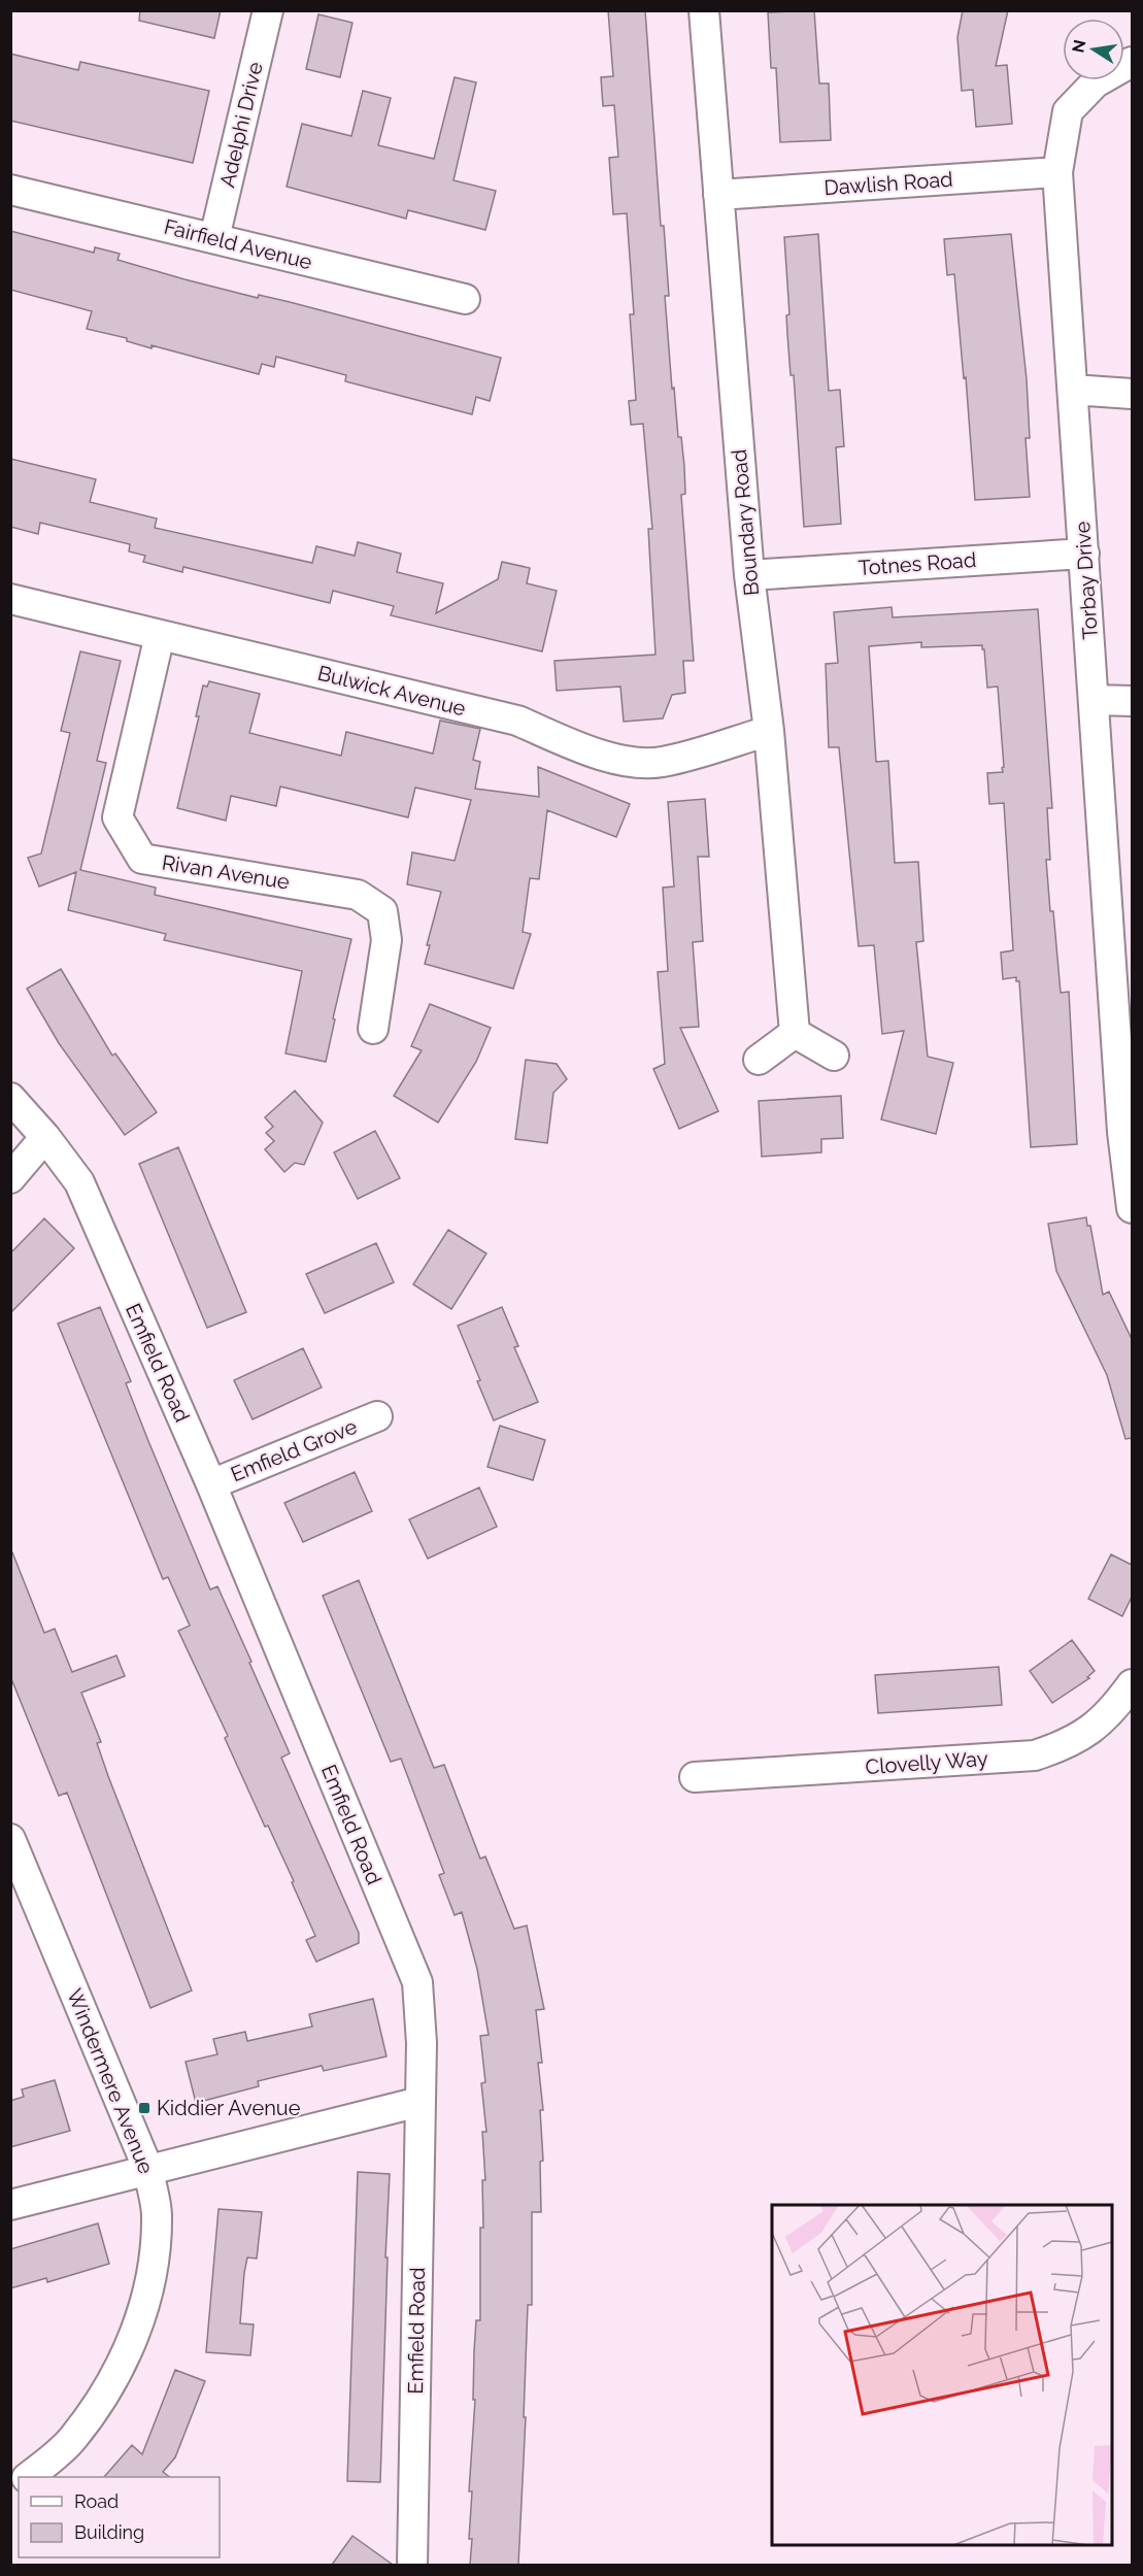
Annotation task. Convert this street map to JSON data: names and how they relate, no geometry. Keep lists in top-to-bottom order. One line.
{"streets":{"street":["Adelphi Drive","Dawlish Road","Fairfield Avenue","Boundary Road","Totnes Road","Torbay Drive","Bulwick Avenue","Rivan Avenue","Emfield Road","Emfield Grove","Clovelly Way","Windermere Avenue"]},"crossings":[["Adelphi Drive","Fairfield Avenue"],["Dawlish Road","Boundary Road"],["Dawlish Road","Torbay Drive"],["Boundary Road","Totnes Road"],["Boundary Road","Bulwick Avenue"],["Totnes Road","Torbay Drive"],["Bulwick Avenue","Rivan Avenue"],["Emfield Road","Emfield Grove"]],"places":{"transit":["Kiddier Avenue"]},"legend":["Road","Building"],"north":"left"}
